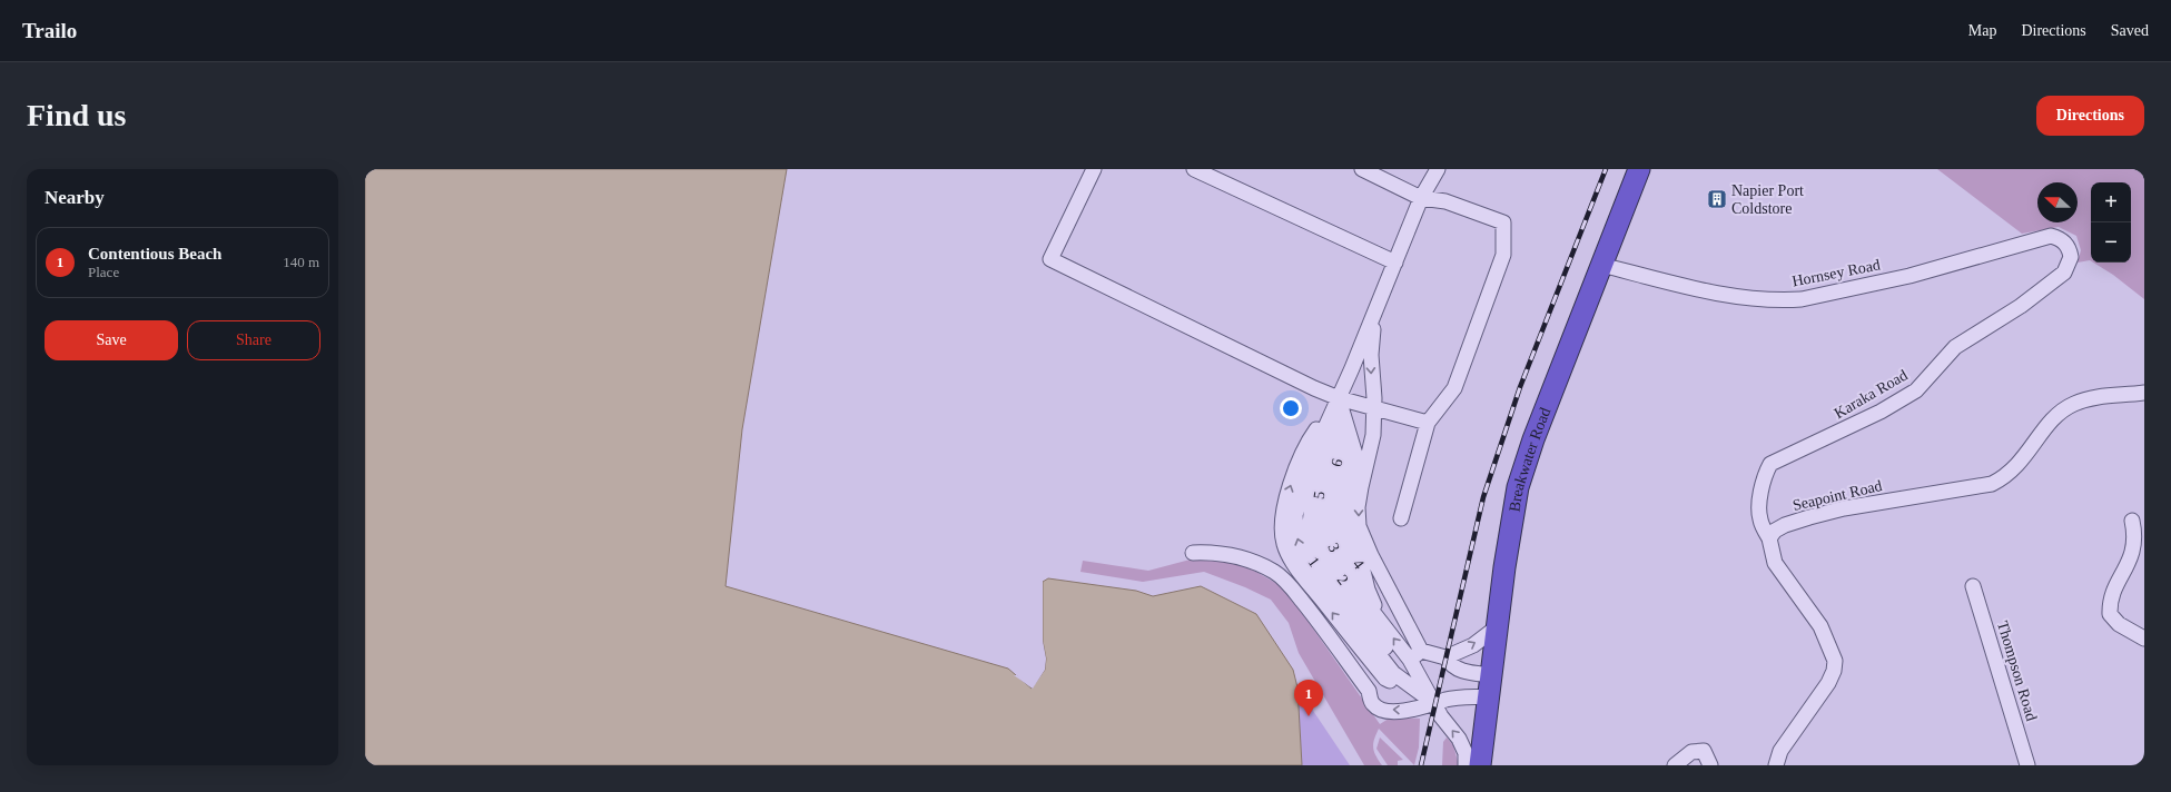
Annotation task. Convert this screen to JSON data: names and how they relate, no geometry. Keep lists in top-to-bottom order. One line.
{"streets":{"highway":["Breakwater Road"],"street":["Hornsey Road","Karaka Road","5","Seapoint Road","3","1","4","Thompson Road"]},"crossings":[["Hornsey Road","Karaka Road"],["Hornsey Road","Breakwater Road"],["Karaka Road","Seapoint Road"],["5","3"],["5","1"],["5","4"],["3","1"],["3","4"],["1","4"]],"places":{"building":["Napier Port Coldstore"]},"north":"left","page":{"header":"Trailo","nav":["Map","Directions","Saved"],"buttons":["Directions",["Save","Share"]],"title":"Find us","heading":"Nearby","map_buttons":["+","−"],"list":[{"mark":"1","name":"Contentious Beach","note":"Place","value":"140 m"}],"pins":"1"}}
